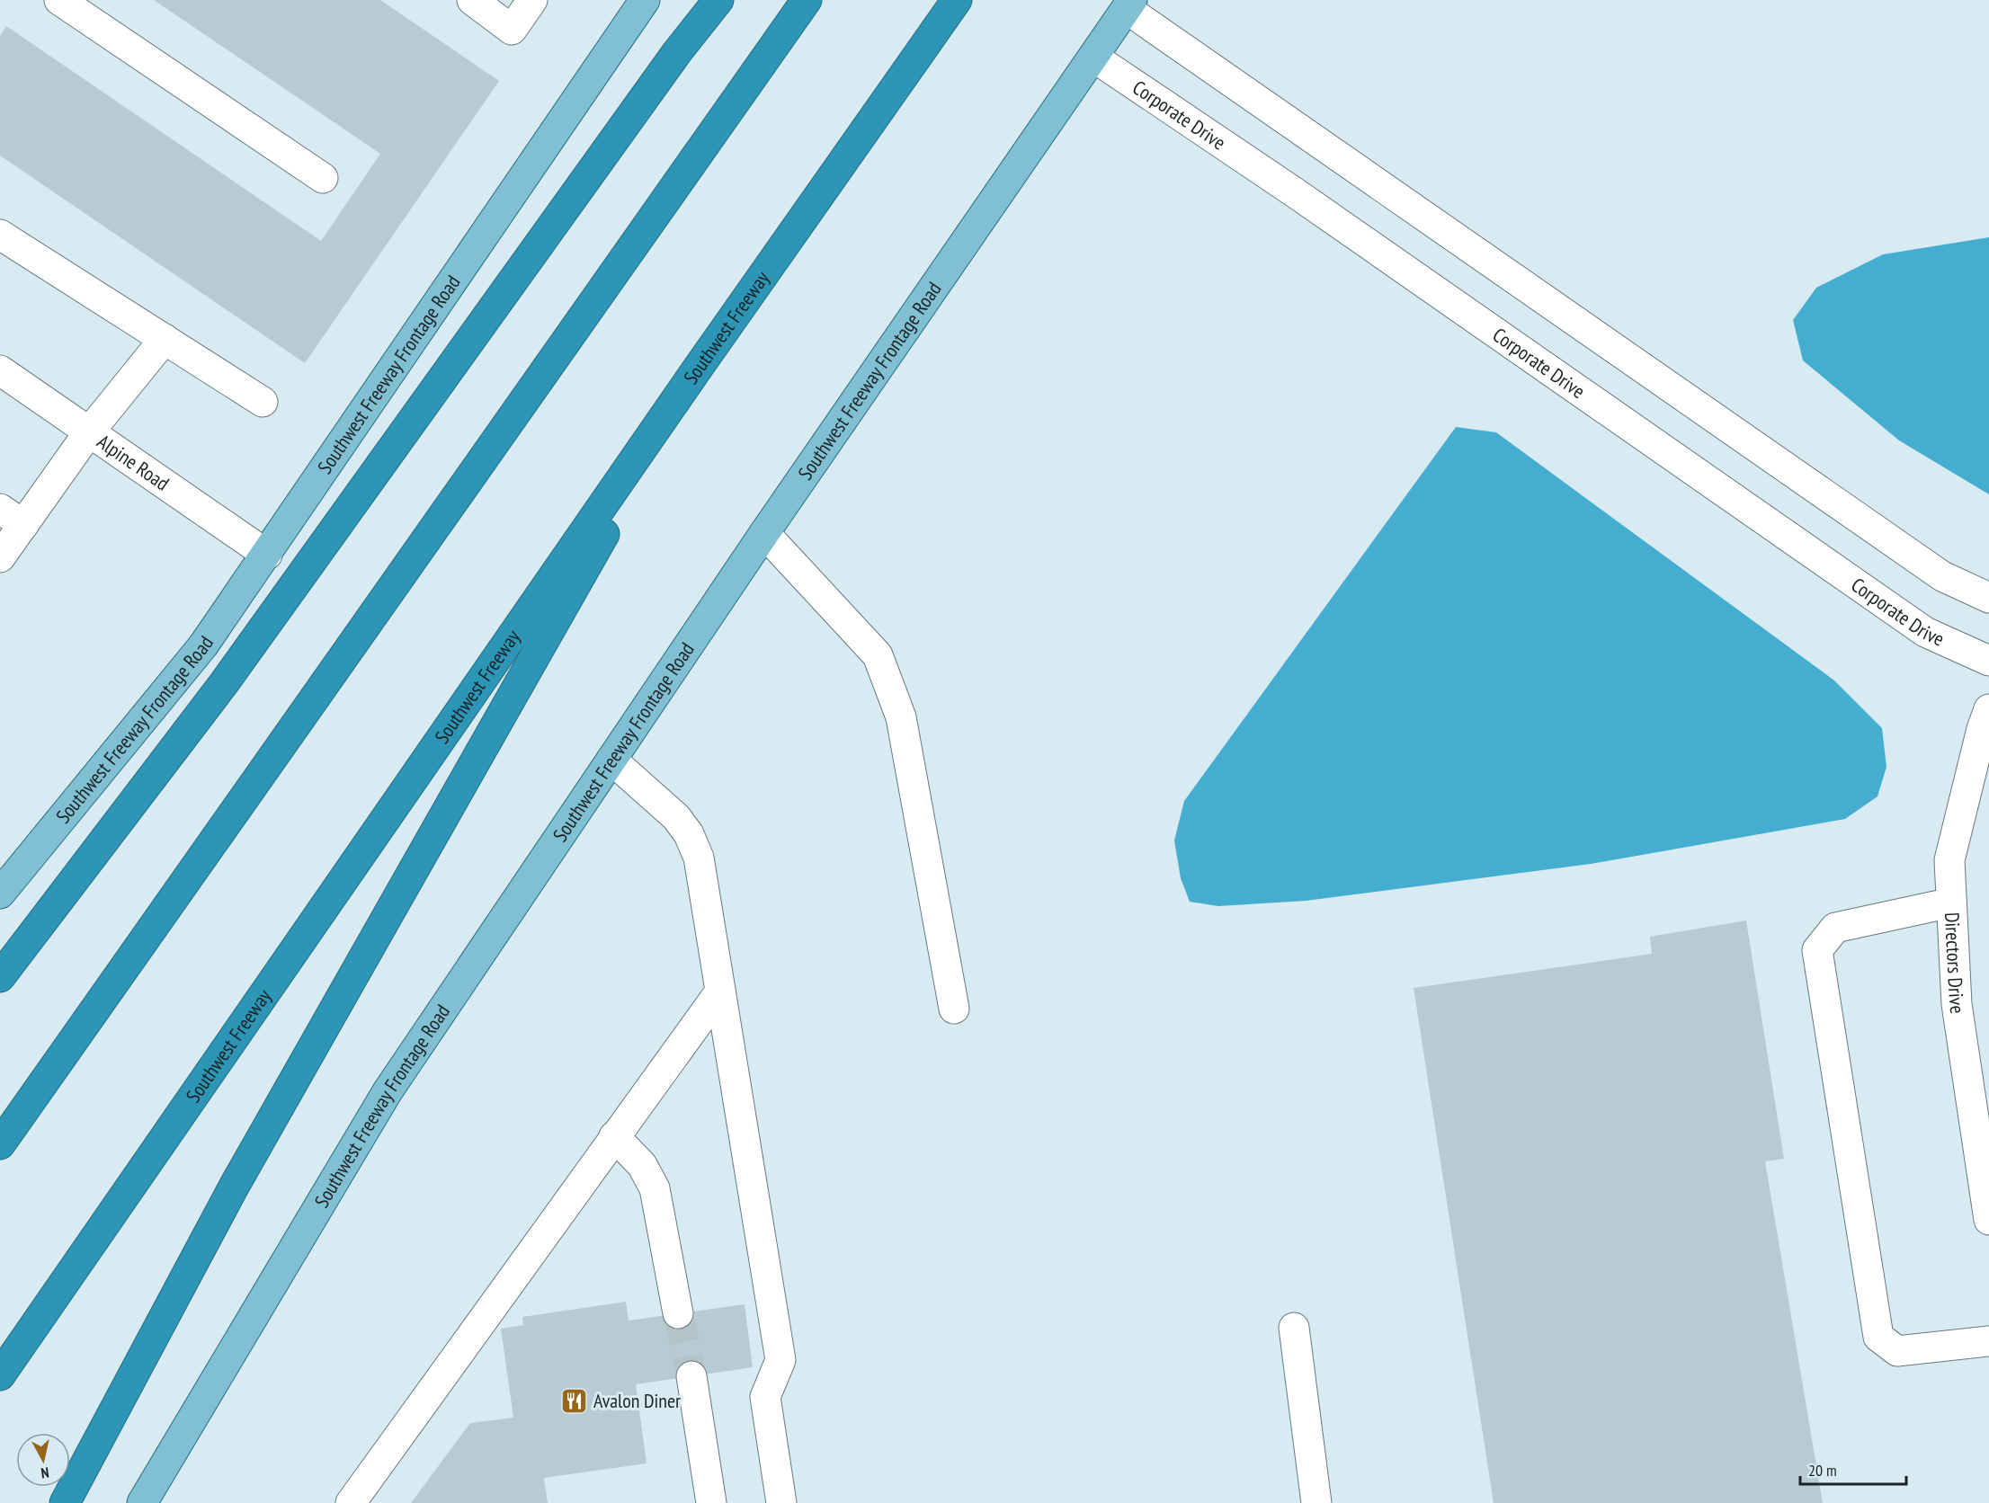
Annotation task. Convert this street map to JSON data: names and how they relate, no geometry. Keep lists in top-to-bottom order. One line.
{"streets":{"highway":["Southwest Freeway"],"main road":["Southwest Freeway Frontage Road"],"street":["Corporate Drive","Alpine Road","Directors Drive"]},"crossings":[["Corporate Drive","Southwest Freeway Frontage Road"],["Southwest Freeway Frontage Road","Alpine Road"]],"places":{"restaurant":["Avalon Diner"]},"scale_bar":"20 m","north":"bottom"}
